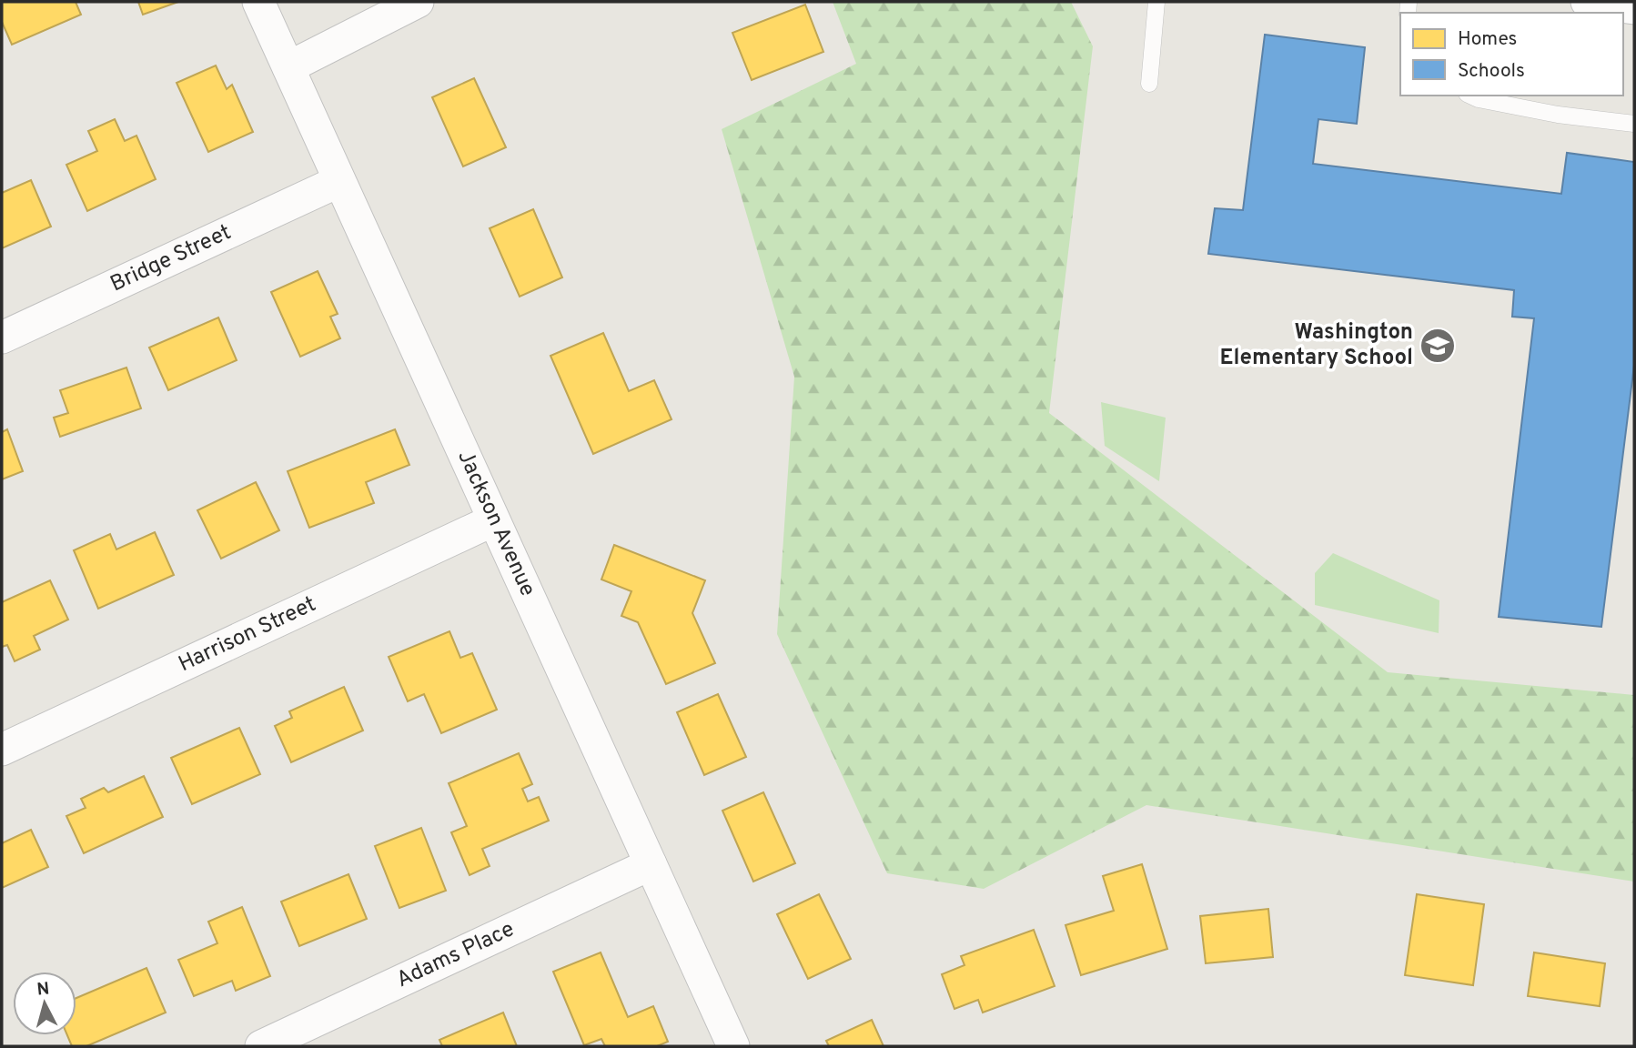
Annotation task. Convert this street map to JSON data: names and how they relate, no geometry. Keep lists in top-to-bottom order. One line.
{"streets":{"street":["Bridge Street","Jackson Avenue","Harrison Street","Adams Place"]},"crossings":[["Bridge Street","Jackson Avenue"],["Jackson Avenue","Harrison Street"],["Jackson Avenue","Adams Place"]],"places":{"school or university":["Washington Elementary School"]},"legend":["Homes","Schools"],"north":"top"}
